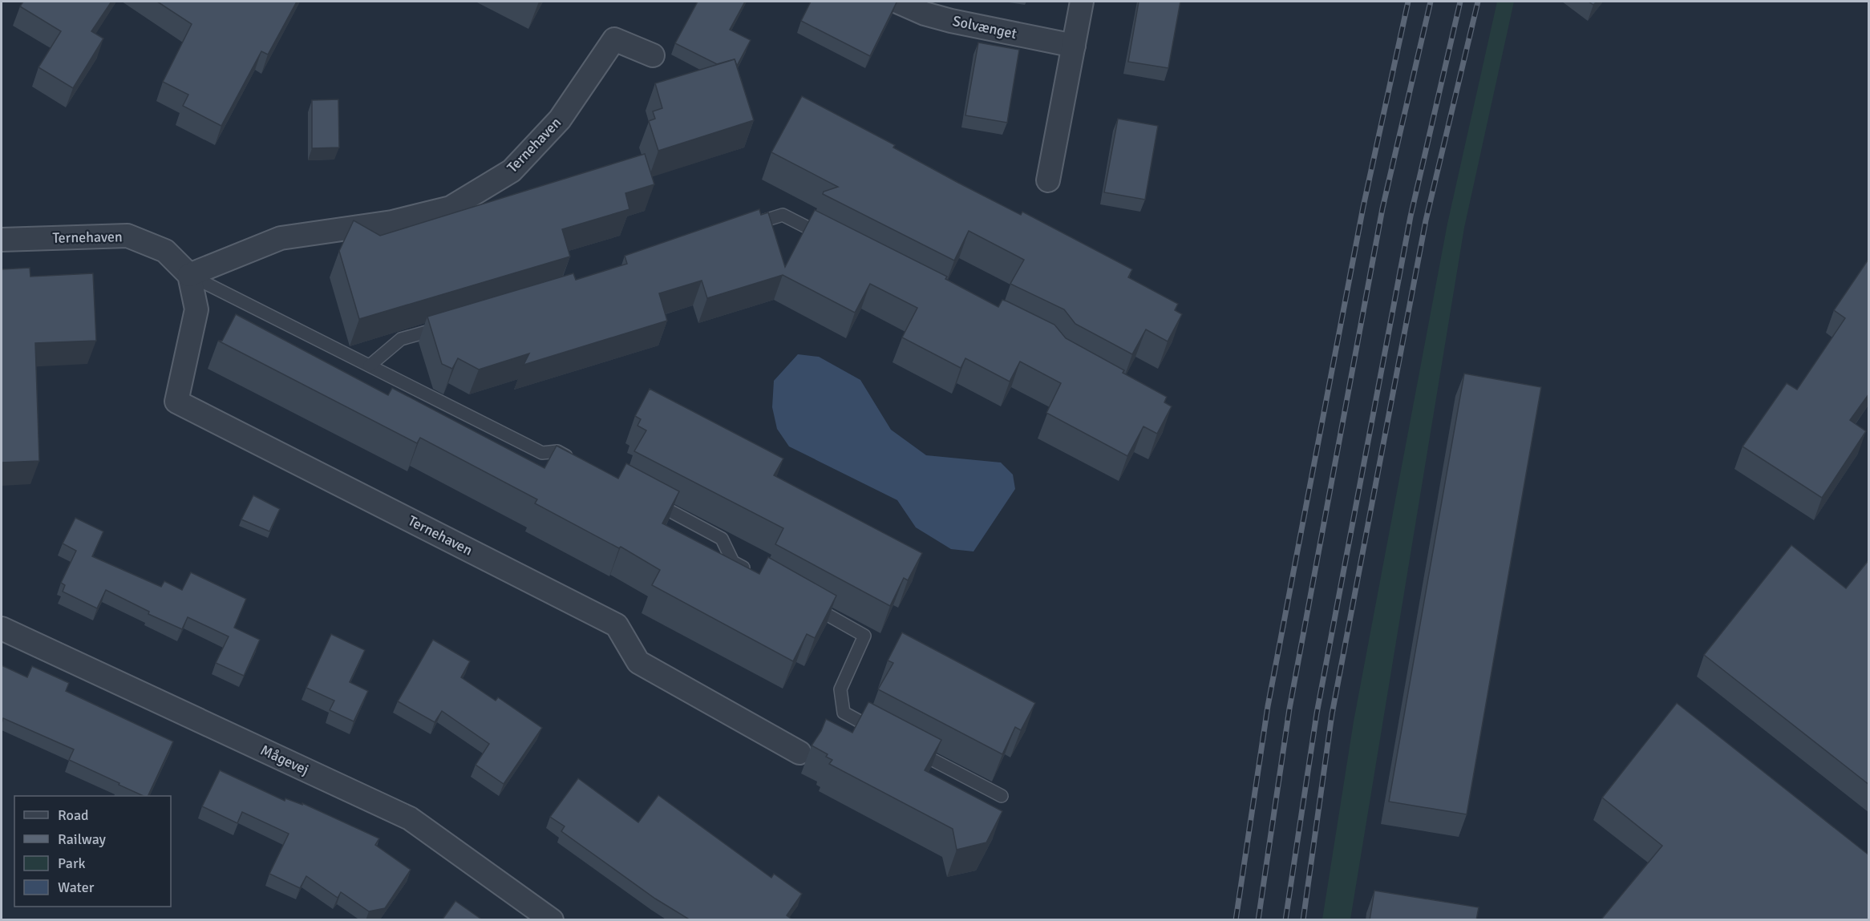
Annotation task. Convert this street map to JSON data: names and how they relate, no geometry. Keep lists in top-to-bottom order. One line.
{"streets":{"street":["Solvænget","Ternehaven","Mågevej"]},"legend":["Road","Railway","Park","Water"]}
